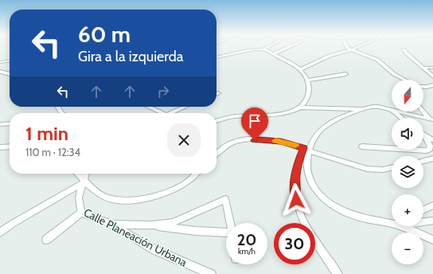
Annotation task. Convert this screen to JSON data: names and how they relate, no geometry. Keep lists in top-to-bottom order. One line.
{"streets":{"street":["Calle Planeación Urbana"]},"north":"bottom","page":{"turn":["60 m","Gira a la izquierda"],"map_buttons":["+","−"],"heading":["1 min","110 m · 12:34"],"speed":"20 km/h","limit":"30"}}
